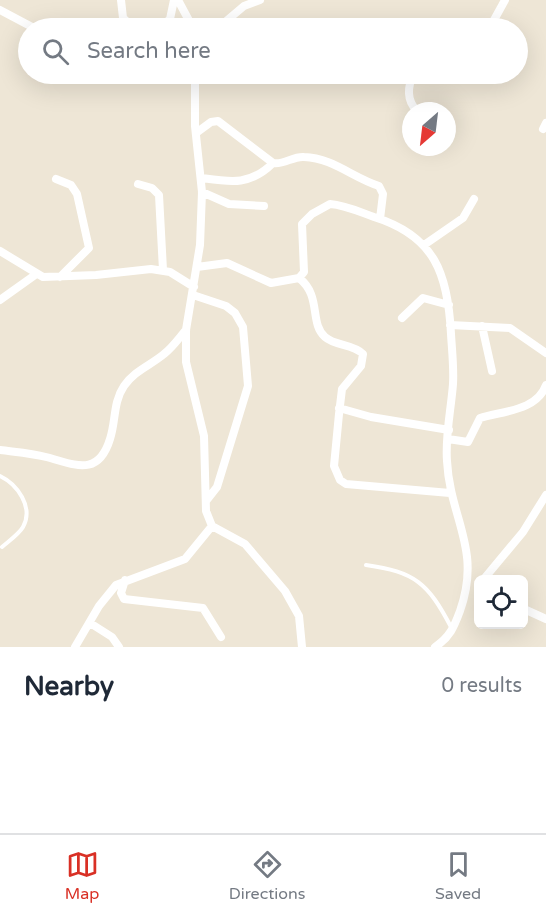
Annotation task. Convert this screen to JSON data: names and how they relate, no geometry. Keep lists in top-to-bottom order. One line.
{"north":"bottom left","page":{"search":"Search here","heading":["Nearby","0 results"],"nav":["Map","Directions","Saved"]}}
